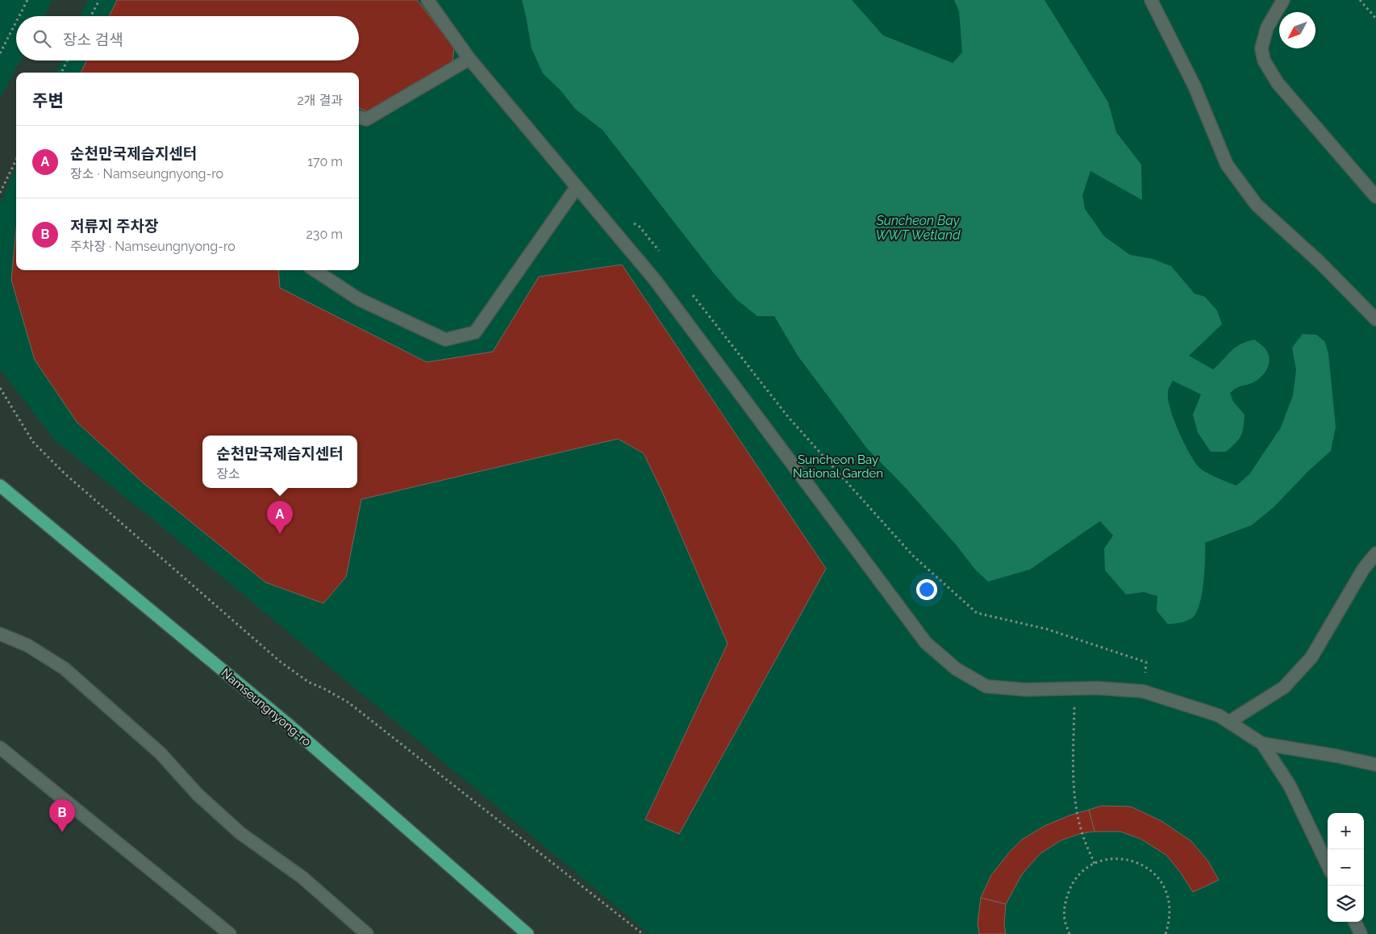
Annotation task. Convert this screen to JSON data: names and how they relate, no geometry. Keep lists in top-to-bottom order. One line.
{"streets":{"main road":["Namseungnyong-ro"]},"water":["Suncheon Bay WWT Wetland"],"parks":["Suncheon Bay National Garden"],"north":"bottom left","page":{"search":"장소 검색","heading":["주변","2개 결과"],"list":[{"mark":"A","name":"순천만국제습지센터","note":"장소 · Namseungnyong-ro","value":"170 m"},{"mark":"B","name":"저류지 주차장","note":"주차장 · Namseungnyong-ro","value":"230 m"}],"popup":["순천만국제습지센터","장소"],"pins":["A","B"],"map_buttons":["+","−"]}}
